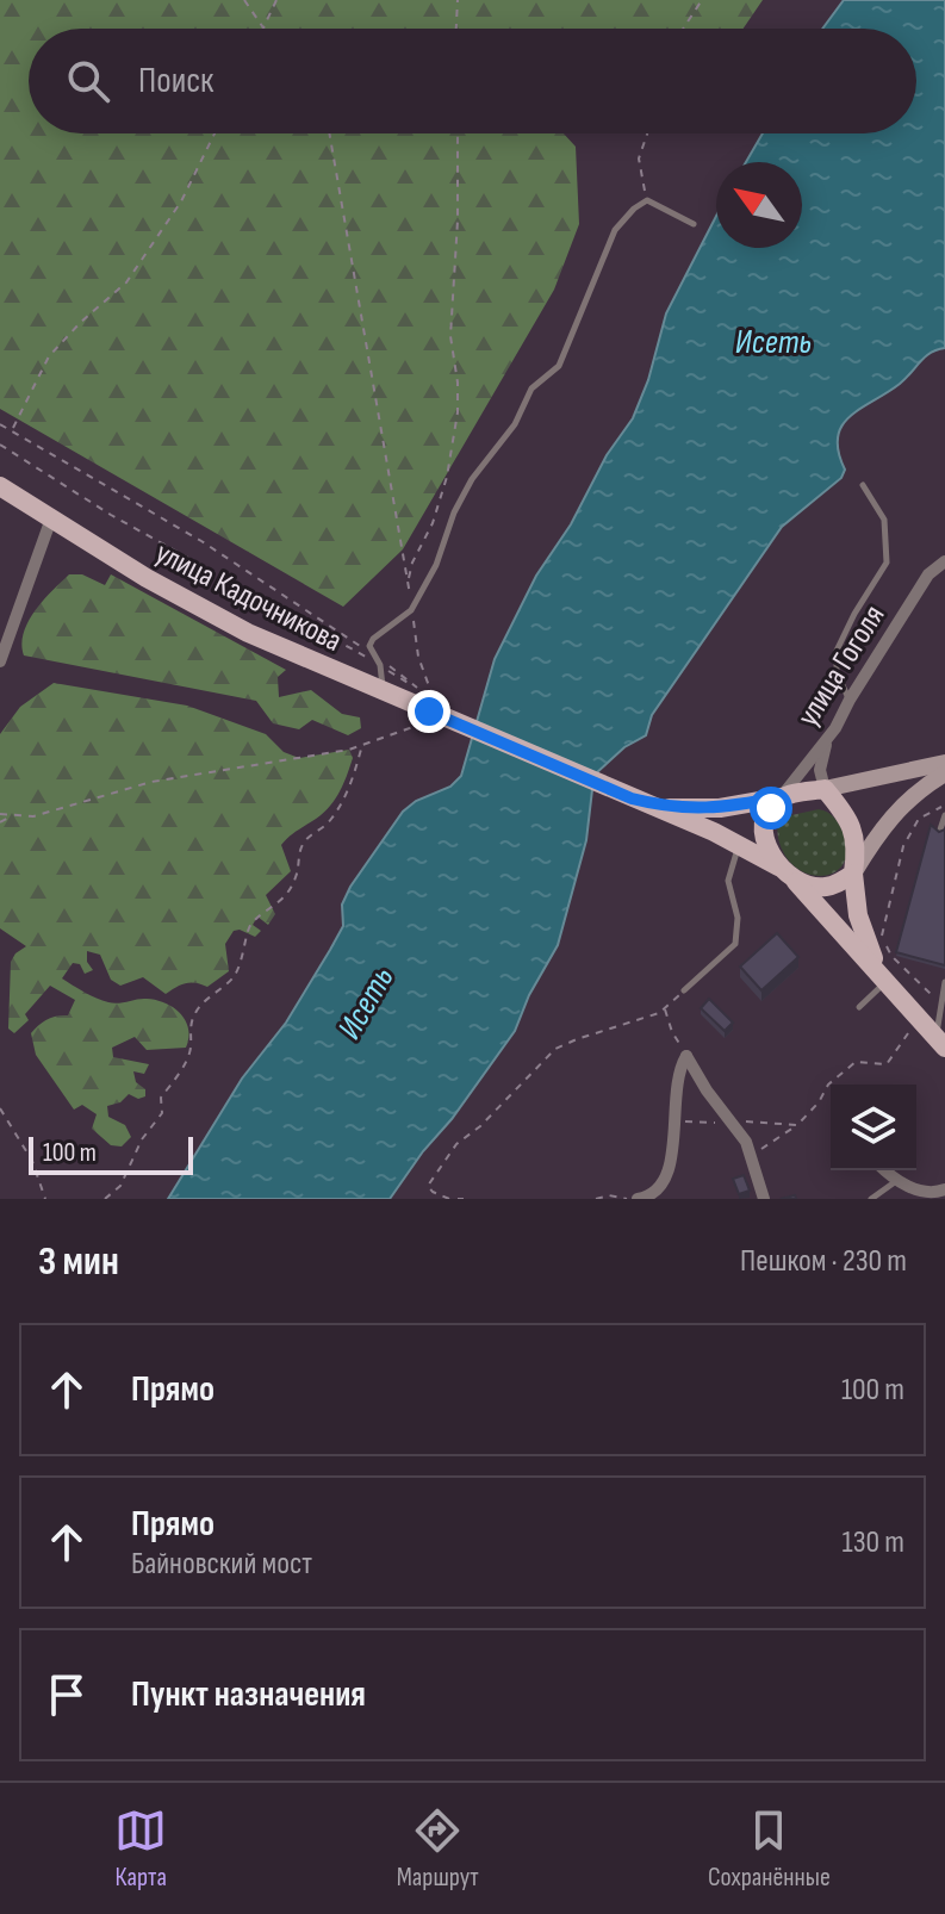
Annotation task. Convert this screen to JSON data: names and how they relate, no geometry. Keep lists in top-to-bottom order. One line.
{"streets":{"main road":["улица Кадочникова"],"street":["улица Гоголя"]},"water":["Исеть"],"scale_bar":"100 m","north":"top left","page":{"search":"Поиск","scale":"100 m","heading":["3 мин","Пешком · 230 m"],"list":[["Прямо","100 m"],["Прямо","Байновский мост","130 m"],"Пункт назначения"],"nav":["Карта","Маршрут","Сохранённые"]}}
